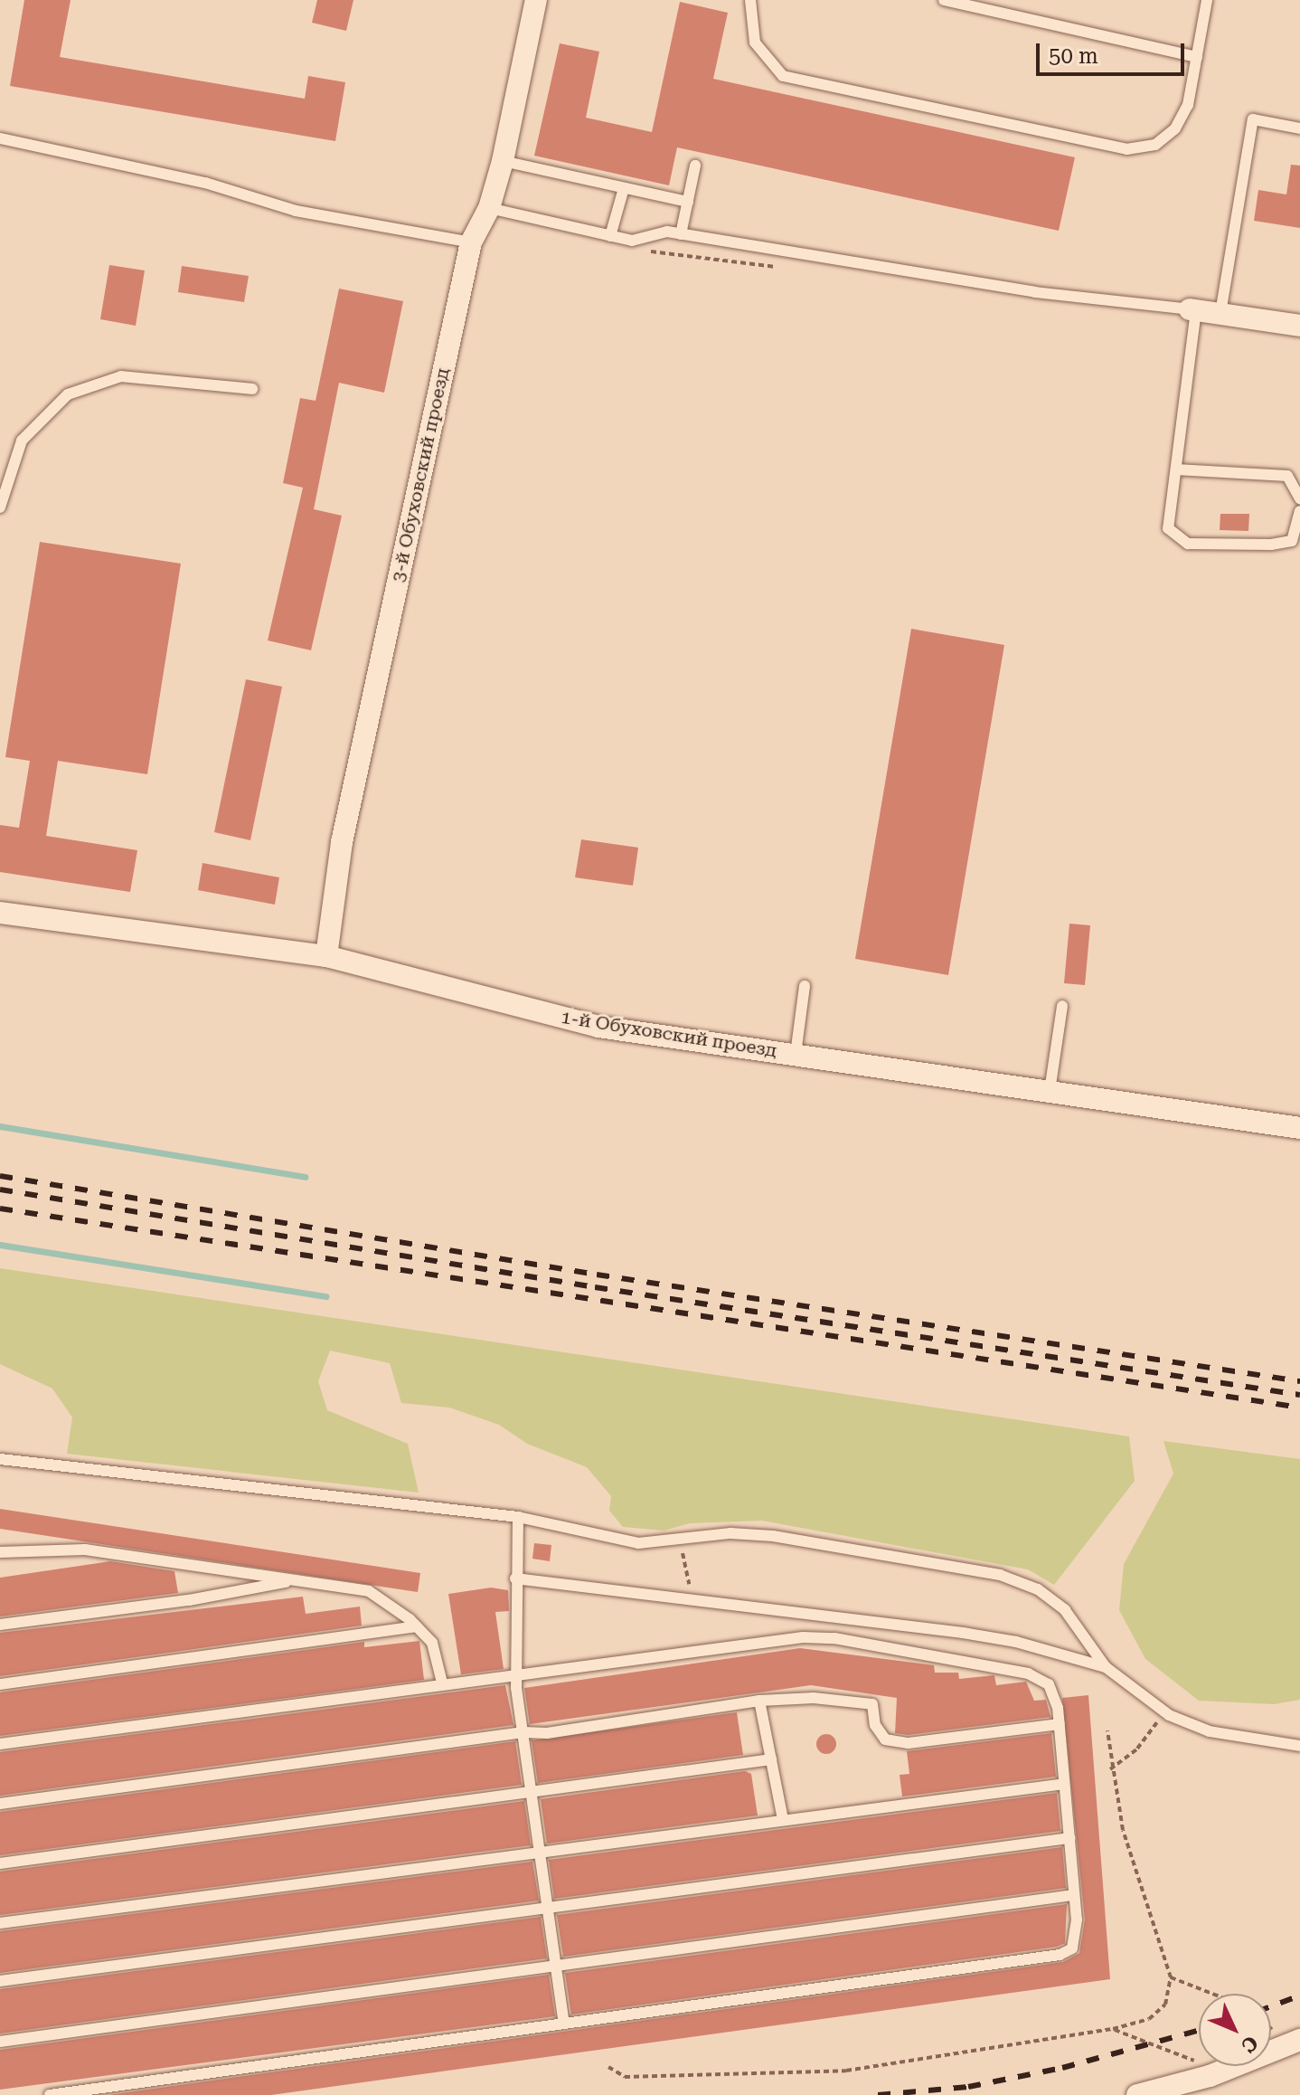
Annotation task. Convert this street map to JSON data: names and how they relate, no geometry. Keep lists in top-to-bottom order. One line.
{"streets":{"street":["3-й Обуховский проезд","1-й Обуховский проезд"]},"crossings":[["3-й Обуховский проезд","1-й Обуховский проезд"]],"scale_bar":"50 m","north":"bottom right"}
